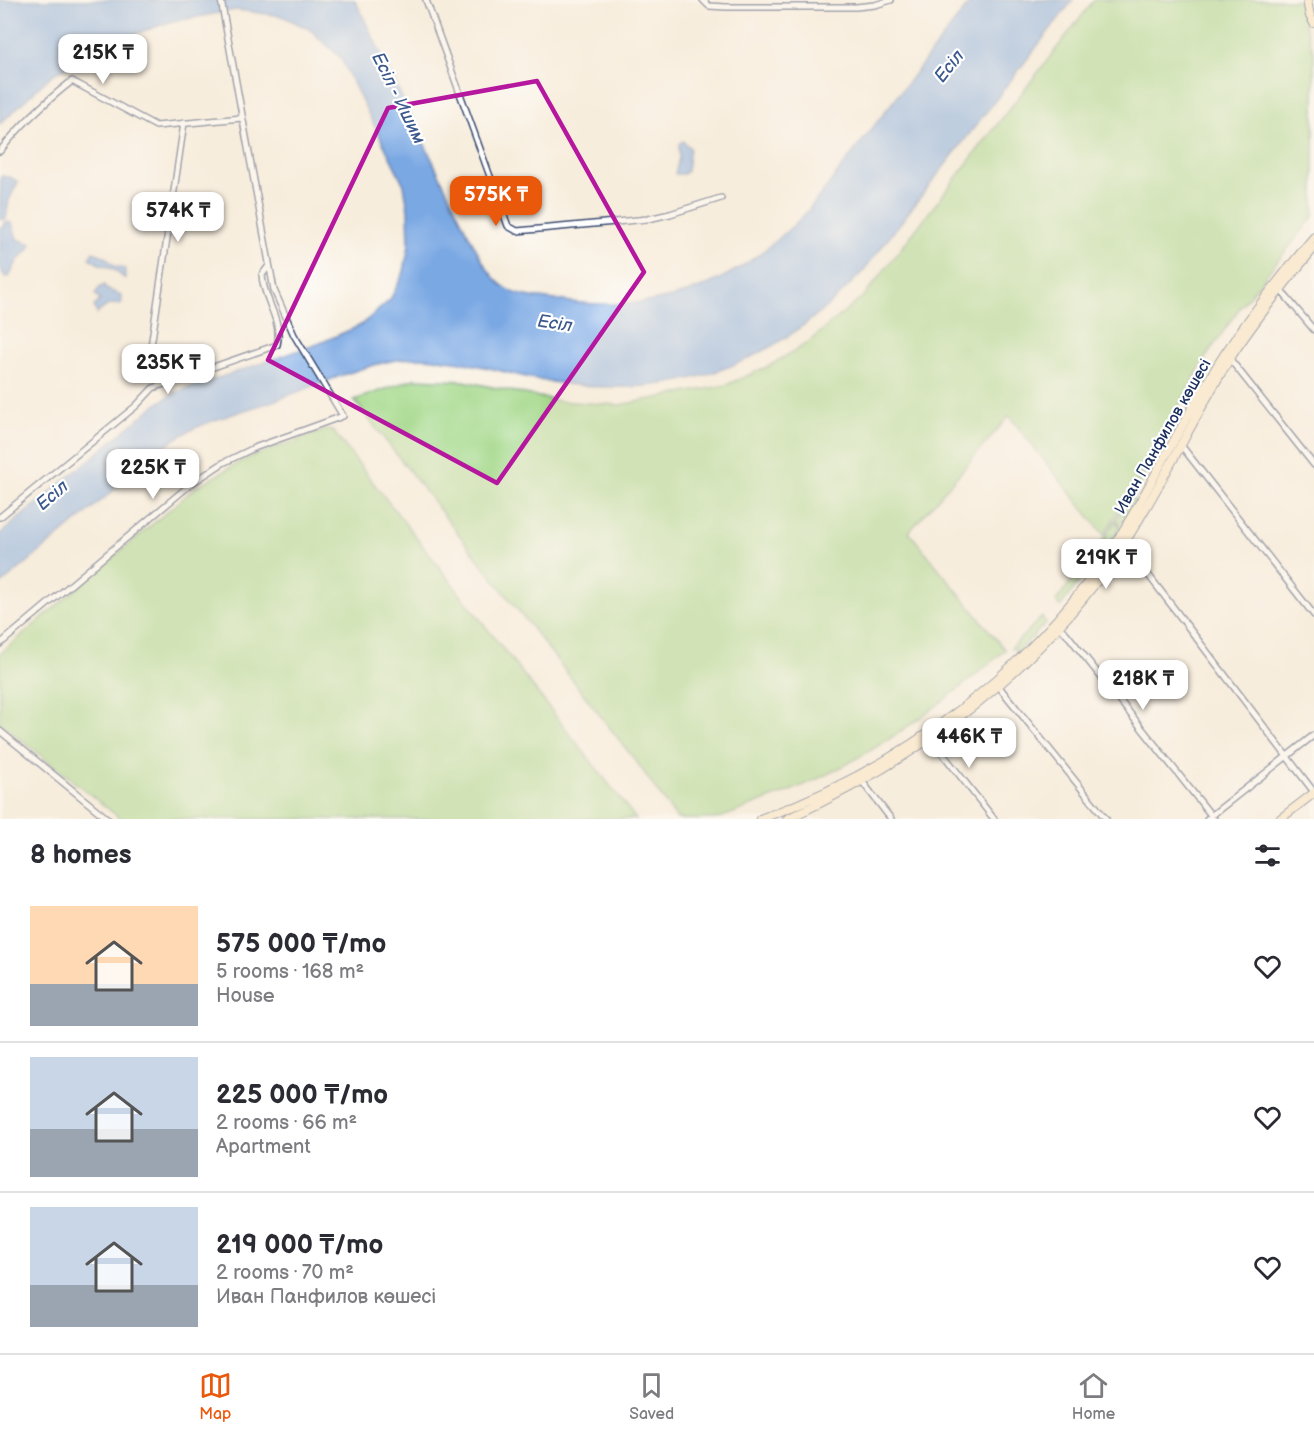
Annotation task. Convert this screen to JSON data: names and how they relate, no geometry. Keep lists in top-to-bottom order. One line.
{"streets":{"street":["Иван Панфилов көшесі"]},"water":["Есіл","Есіл - Ишим"],"page":{"price":["215K ₸","575K ₸","574K ₸","235K ₸","225K ₸","219K ₸","218K ₸","446K ₸"],"heading":"8 homes","list":[{"name":"575 000 ₸/mo","note":"5 rooms · 168 m² · House"},{"name":"225 000 ₸/mo","note":"2 rooms · 66 m² · Apartment"},{"name":"219 000 ₸/mo","note":"2 rooms · 70 m² · Иван Панфилов көшесі"}],"tabs":["Map","Saved","Home"]}}
